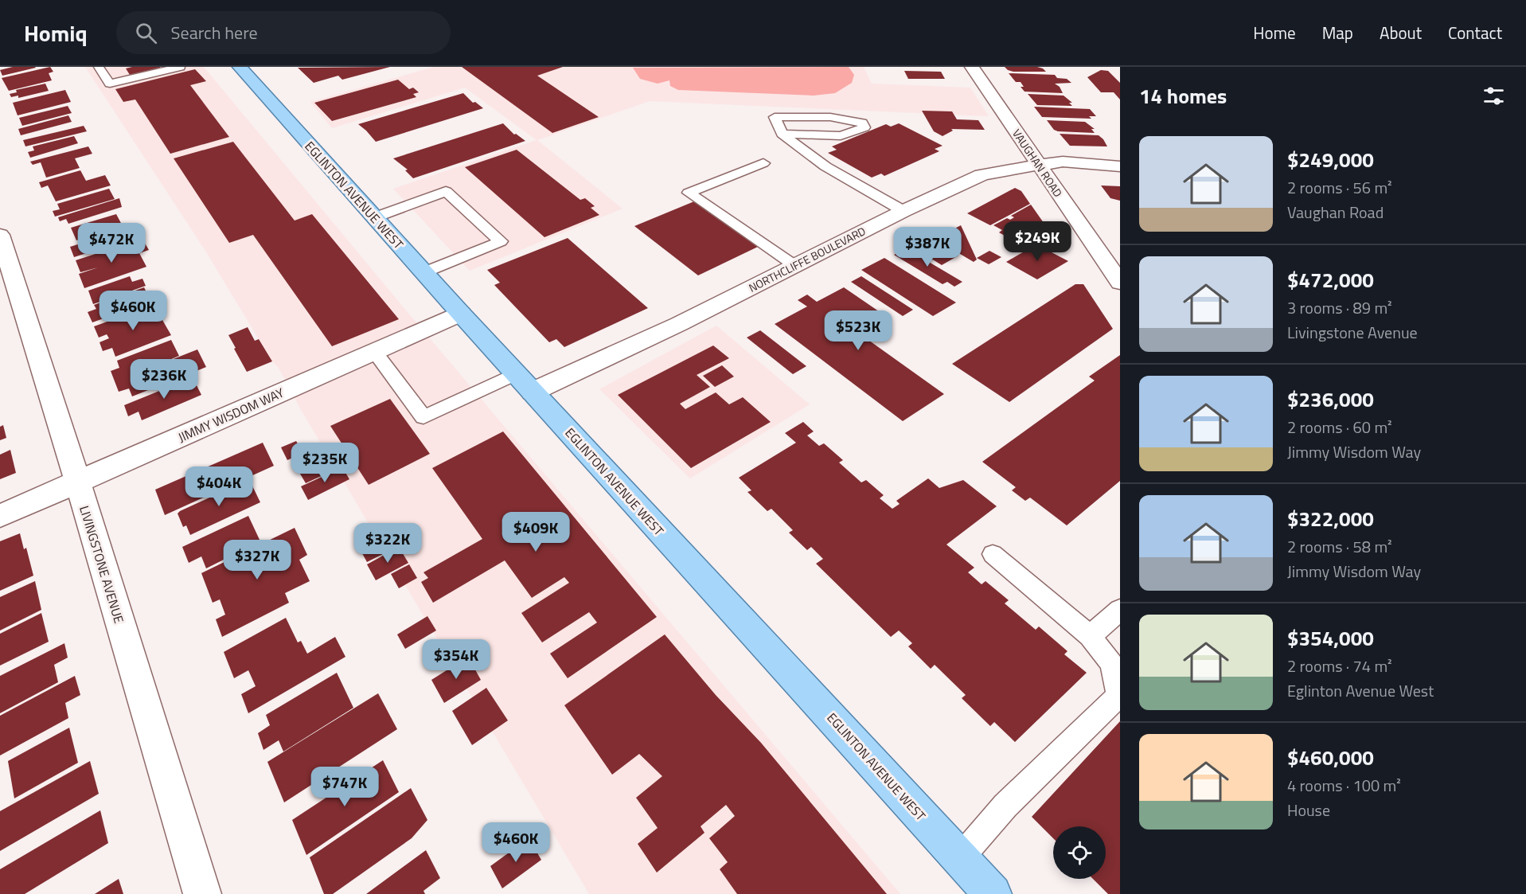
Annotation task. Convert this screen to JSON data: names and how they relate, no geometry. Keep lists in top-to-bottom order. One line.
{"streets":{"main road":["EGLINTON AVENUE WEST"],"street":["VAUGHAN ROAD","NORTHCLIFFE BOULEVARD","JIMMY WISDOM WAY","LIVINGSTONE AVENUE"]},"crossings":[["VAUGHAN ROAD","NORTHCLIFFE BOULEVARD"],["EGLINTON AVENUE WEST","NORTHCLIFFE BOULEVARD"],["EGLINTON AVENUE WEST","JIMMY WISDOM WAY"],["JIMMY WISDOM WAY","LIVINGSTONE AVENUE"]],"page":{"header":"Homiq","search":"Search here","nav":["Home","Map","About","Contact"],"heading":"14 homes","list":[{"name":"$249,000","note":"2 rooms · 56 m² · Vaughan Road"},{"name":"$472,000","note":"3 rooms · 89 m² · Livingstone Avenue"},{"name":"$236,000","note":"2 rooms · 60 m² · Jimmy Wisdom Way"},{"name":"$322,000","note":"2 rooms · 58 m² · Jimmy Wisdom Way"},{"name":"$354,000","note":"2 rooms · 74 m² · Eglinton Avenue West"},{"name":"$460,000","note":"4 rooms · 100 m² · House"}],"price":["$249K","$472K","$387K","$460K","$523K","$236K","$235K","$404K","$409K","$322K","$327K","$354K","$747K","$460K"]}}
